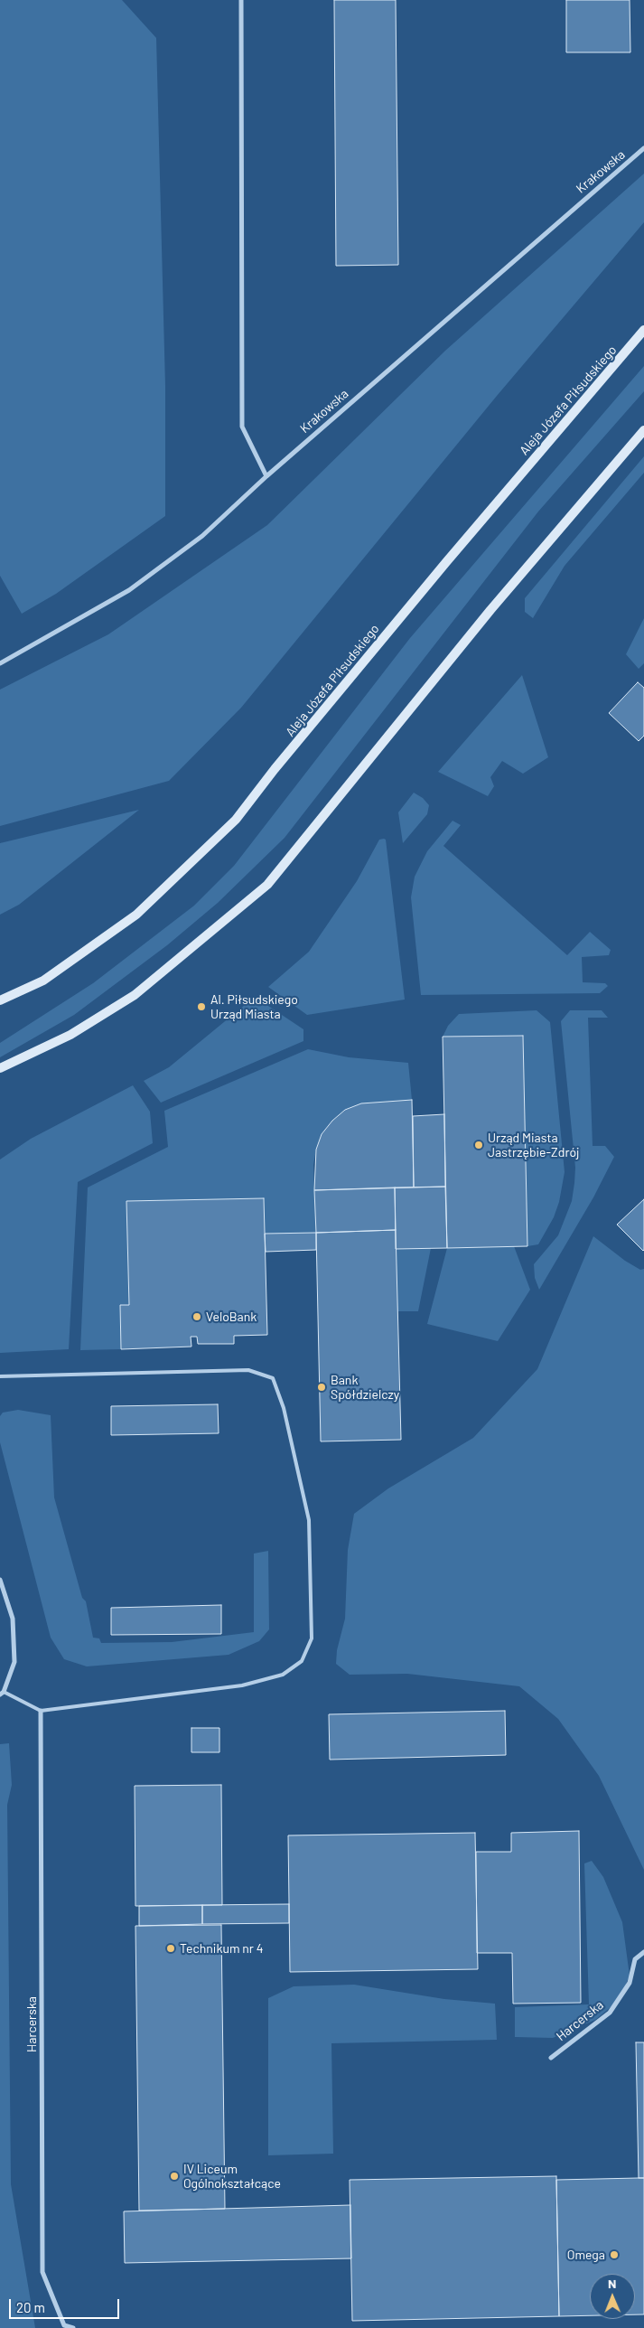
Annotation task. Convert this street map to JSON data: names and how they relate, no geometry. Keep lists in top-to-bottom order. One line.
{"streets":{"main road":["Aleja Józefa Piłsudskiego"],"street":["Krakowska","Harcerska"]},"places":["Al. Piłsudskiego Urząd Miasta","Urząd Miasta Jastrzębie-Zdrój","VeloBank","Bank Spółdzielczy","Technikum nr 4","IV Liceum Ogólnokształcące","Omega"],"scale_bar":"20 m","north":"top"}
